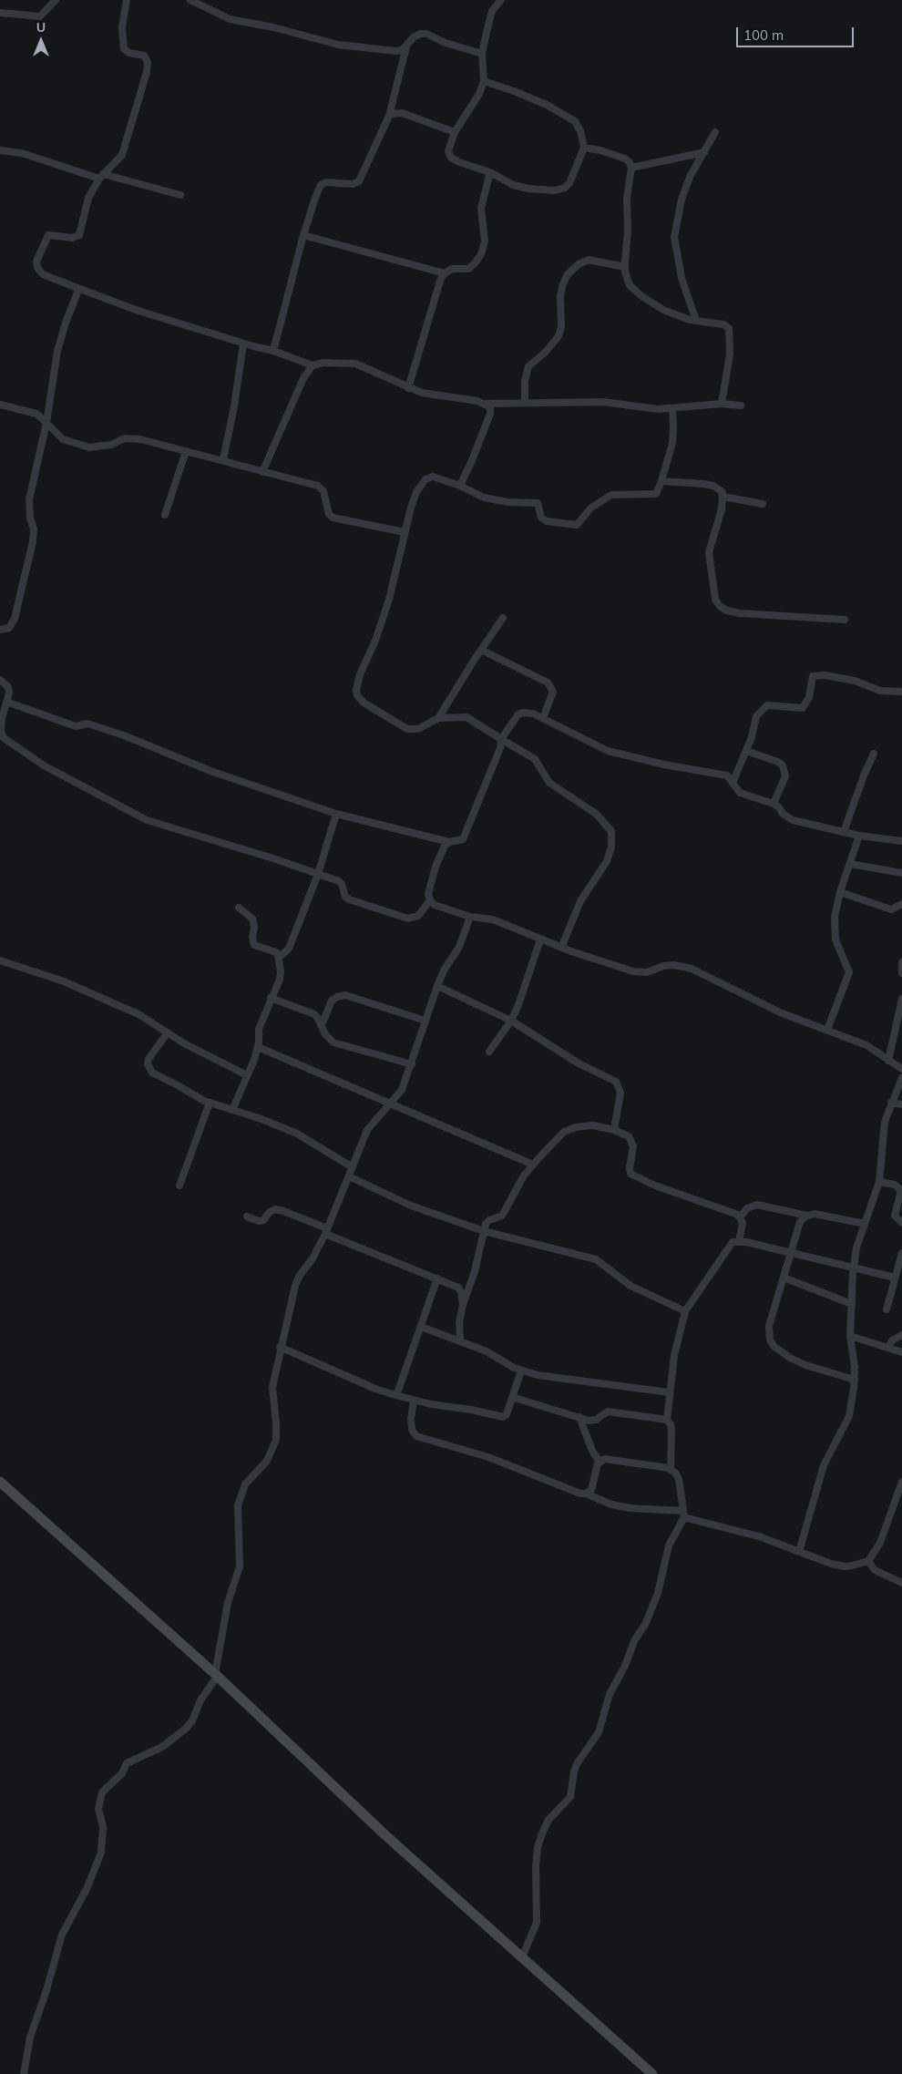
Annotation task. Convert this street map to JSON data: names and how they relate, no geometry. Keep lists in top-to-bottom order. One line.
{"scale_bar":"100 m","north":"top"}
